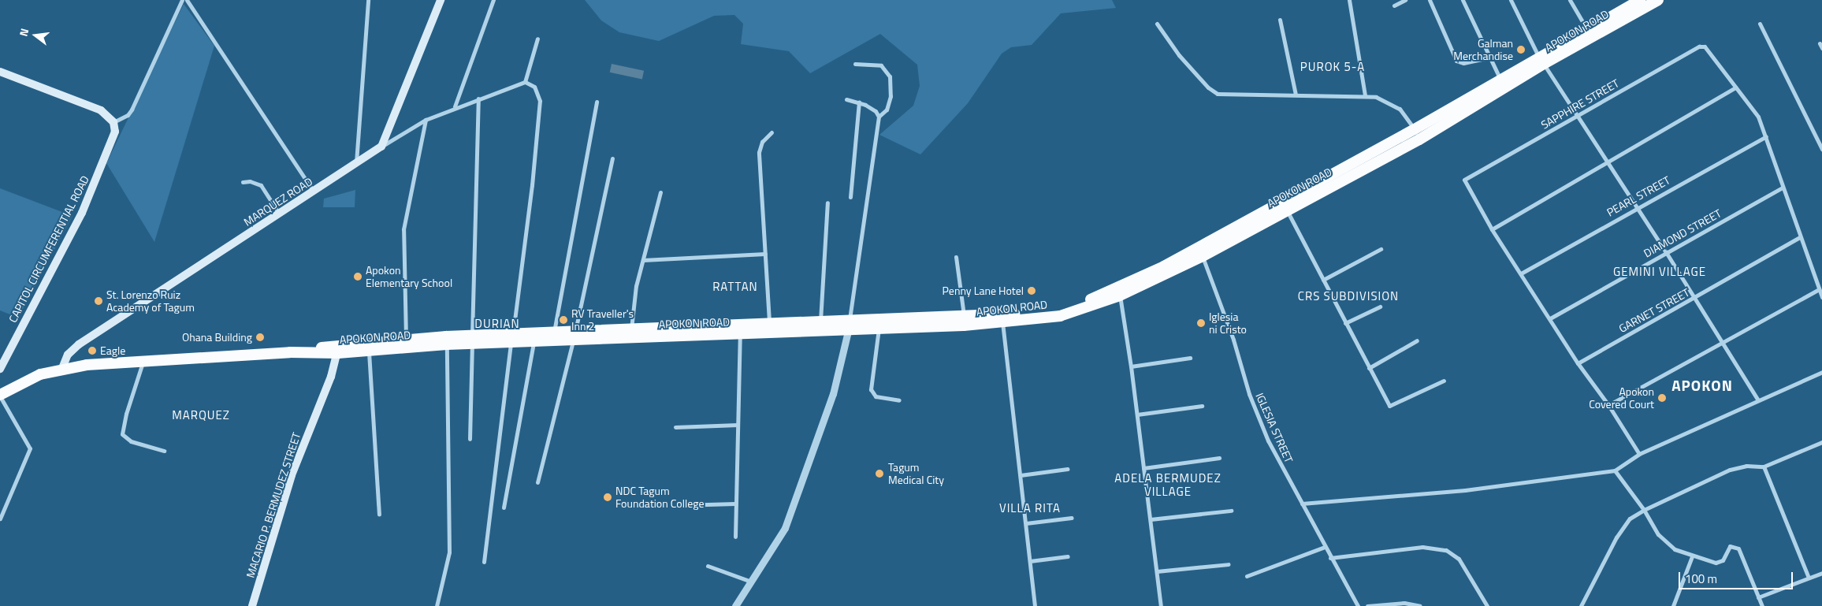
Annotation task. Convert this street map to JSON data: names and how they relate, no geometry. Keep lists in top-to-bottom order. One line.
{"streets":{"highway":["APOKON ROAD"],"main road":["MARQUEZ ROAD","CAPITOL CIRCUMFERENTIAL ROAD","MACARIO P. BERMUDEZ STREET"],"street":["SAPPHIRE STREET","PEARL STREET","DIAMOND STREET","GARNET STREET","IGLESIA STREET"]},"crossings":[["APOKON ROAD","MARQUEZ ROAD"],["APOKON ROAD","IGLESIA STREET"],["APOKON ROAD","MACARIO P. BERMUDEZ STREET"]],"districts":["PUROK 5-A","GEMINI VILLAGE","RATTAN","CRS SUBDIVISION","DURIAN","APOKON","MARQUEZ","ADELA BERMUDEZ VILLAGE","VILLA RITA"],"places":["Galman Merchandise","Apokon Elementary School","Penny Lane Hotel","St. Lorenzo Ruiz Academy of Tagum","RV Traveller's Inn 2","Iglesia ni Cristo","Ohana Building","Eagle","Apokon Covered Court","Tagum Medical City","NDC Tagum Foundation College"],"scale_bar":"100 m","north":"left"}
